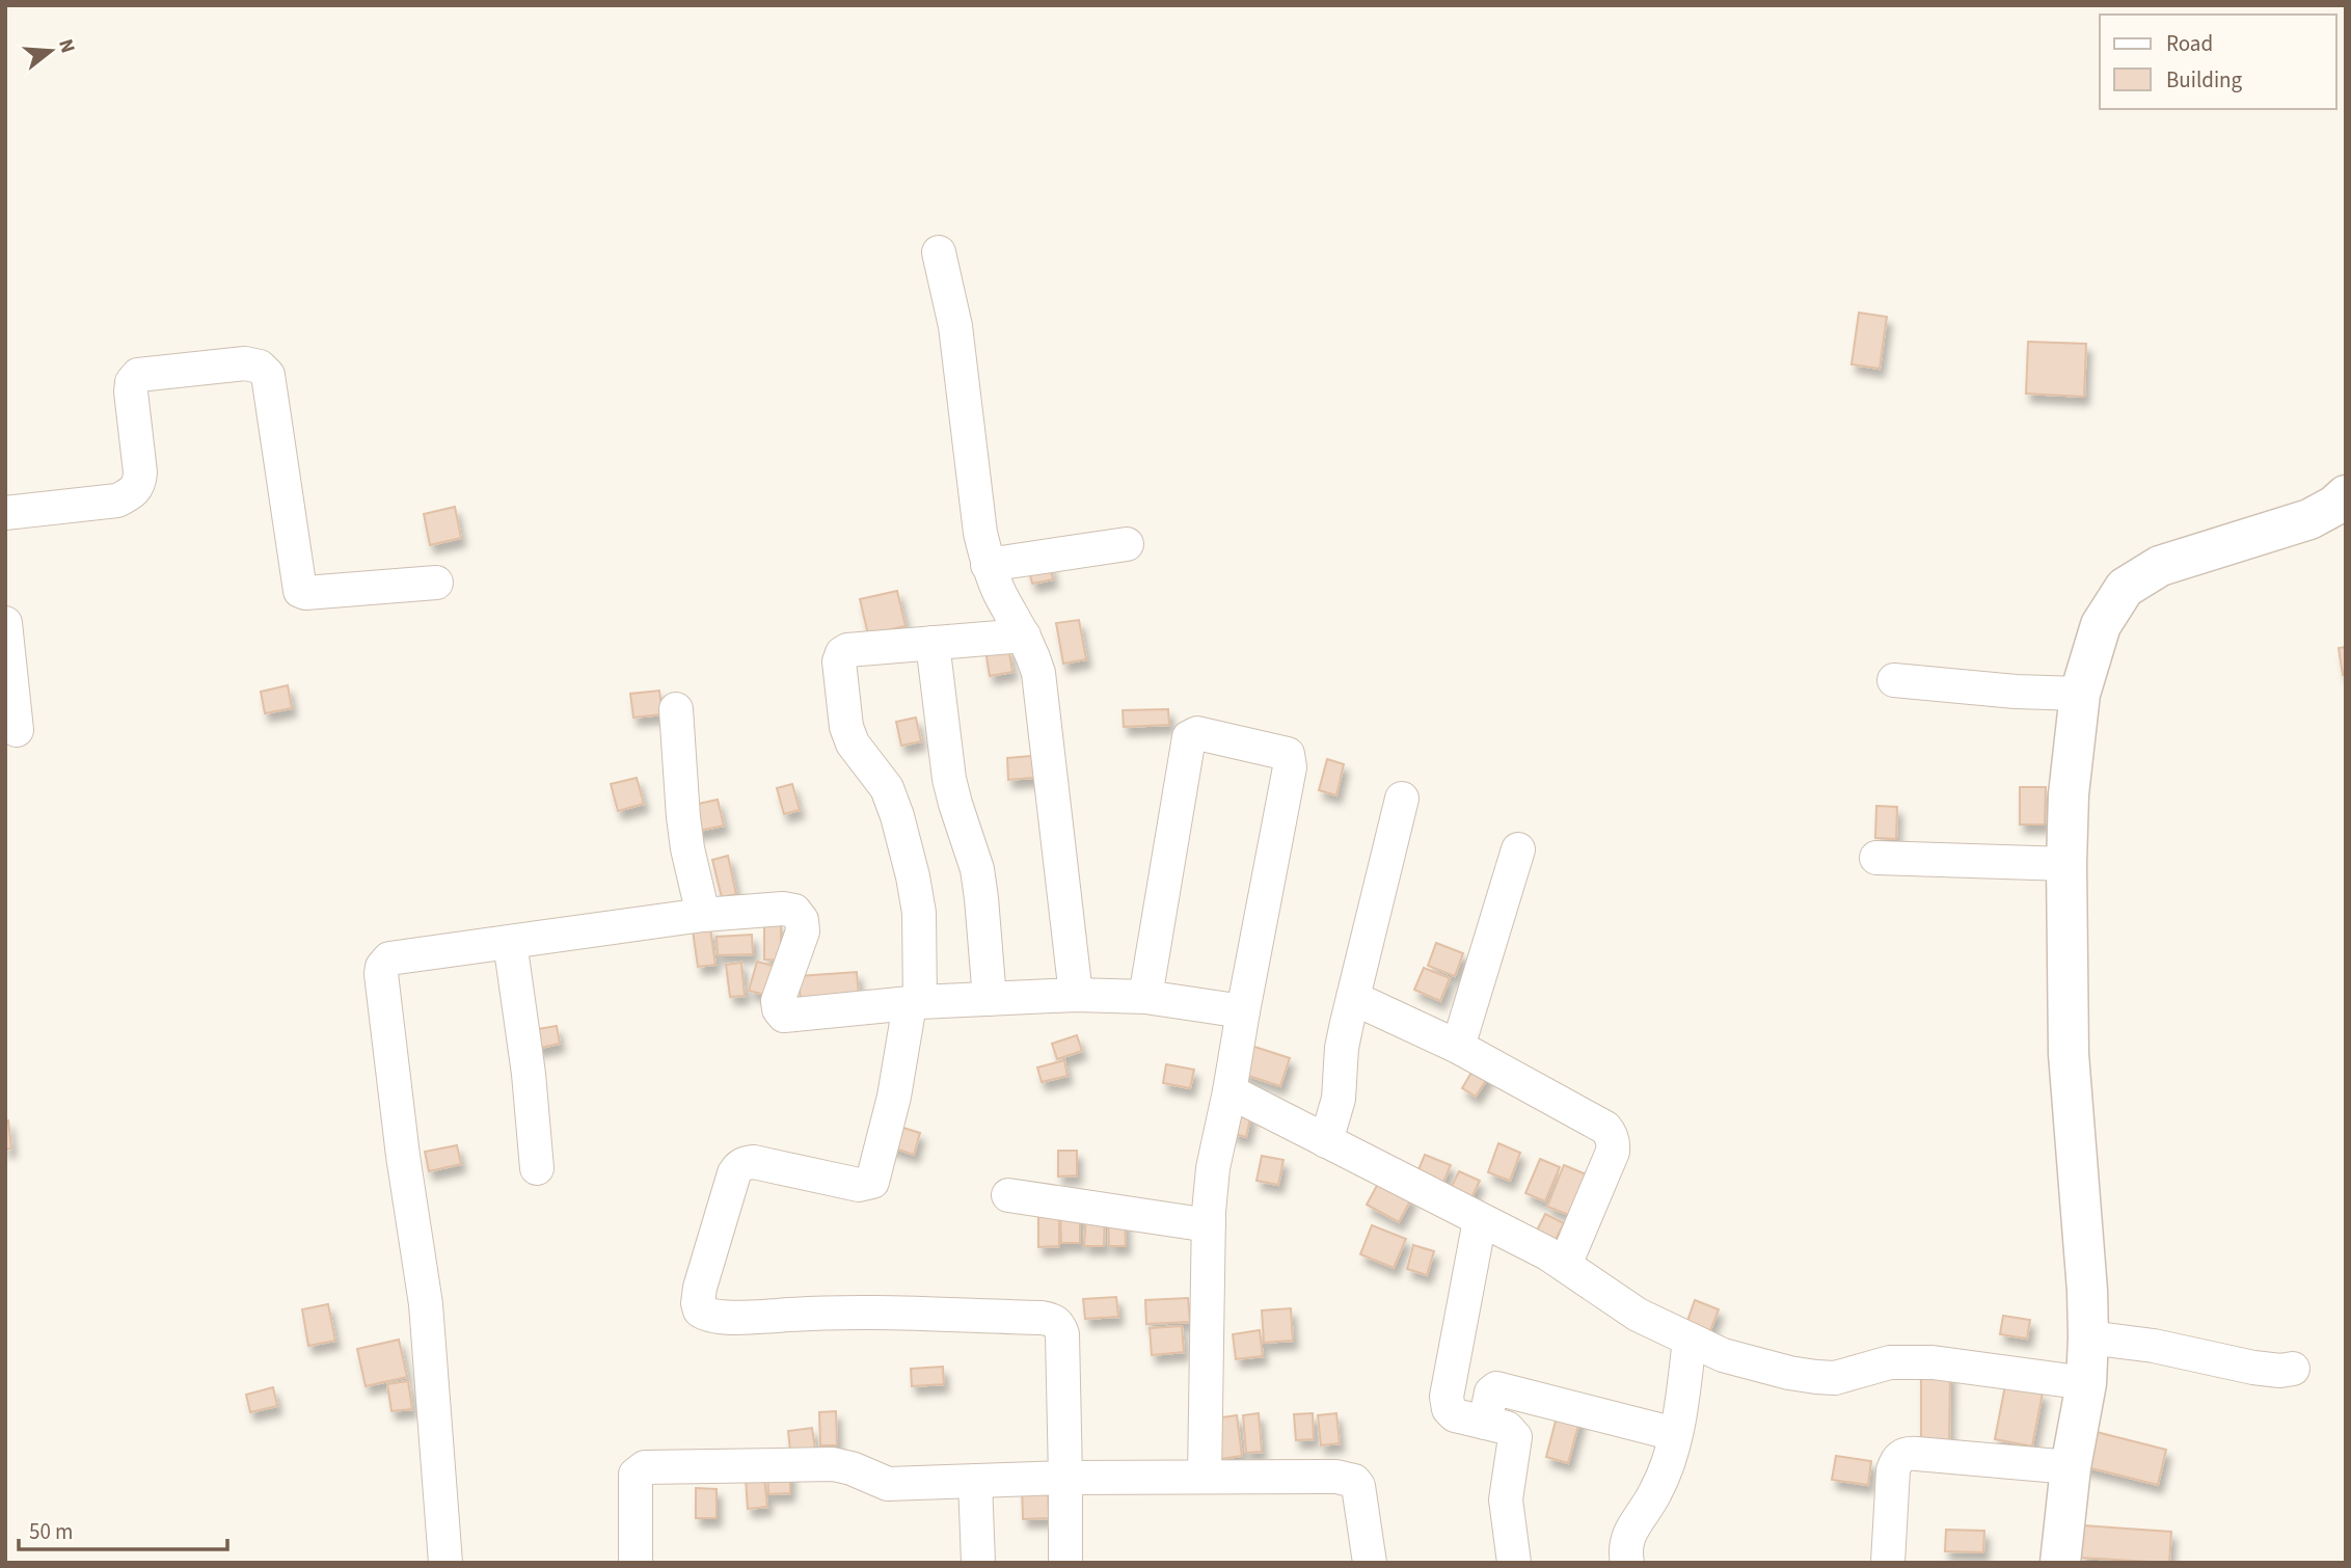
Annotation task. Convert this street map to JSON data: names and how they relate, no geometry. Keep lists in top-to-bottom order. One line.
{"legend":["Road","Building"],"scale_bar":"50 m","north":"right"}
